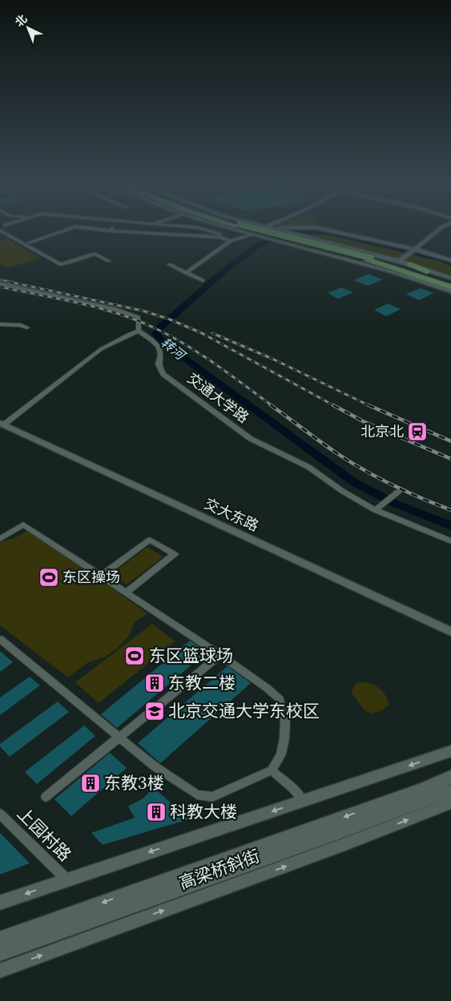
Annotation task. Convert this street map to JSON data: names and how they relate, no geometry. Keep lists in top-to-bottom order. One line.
{"streets":{"main road":["高梁桥斜街"],"street":["交通大学路","交大东路","上园村路"]},"water":["转河"],"places":{"station":["北京北"],"sports":["东区操场","东区篮球场"],"building":["东教二楼","东教3楼","科教大楼"],"school or university":["北京交通大学东校区"]},"north":"top left"}
